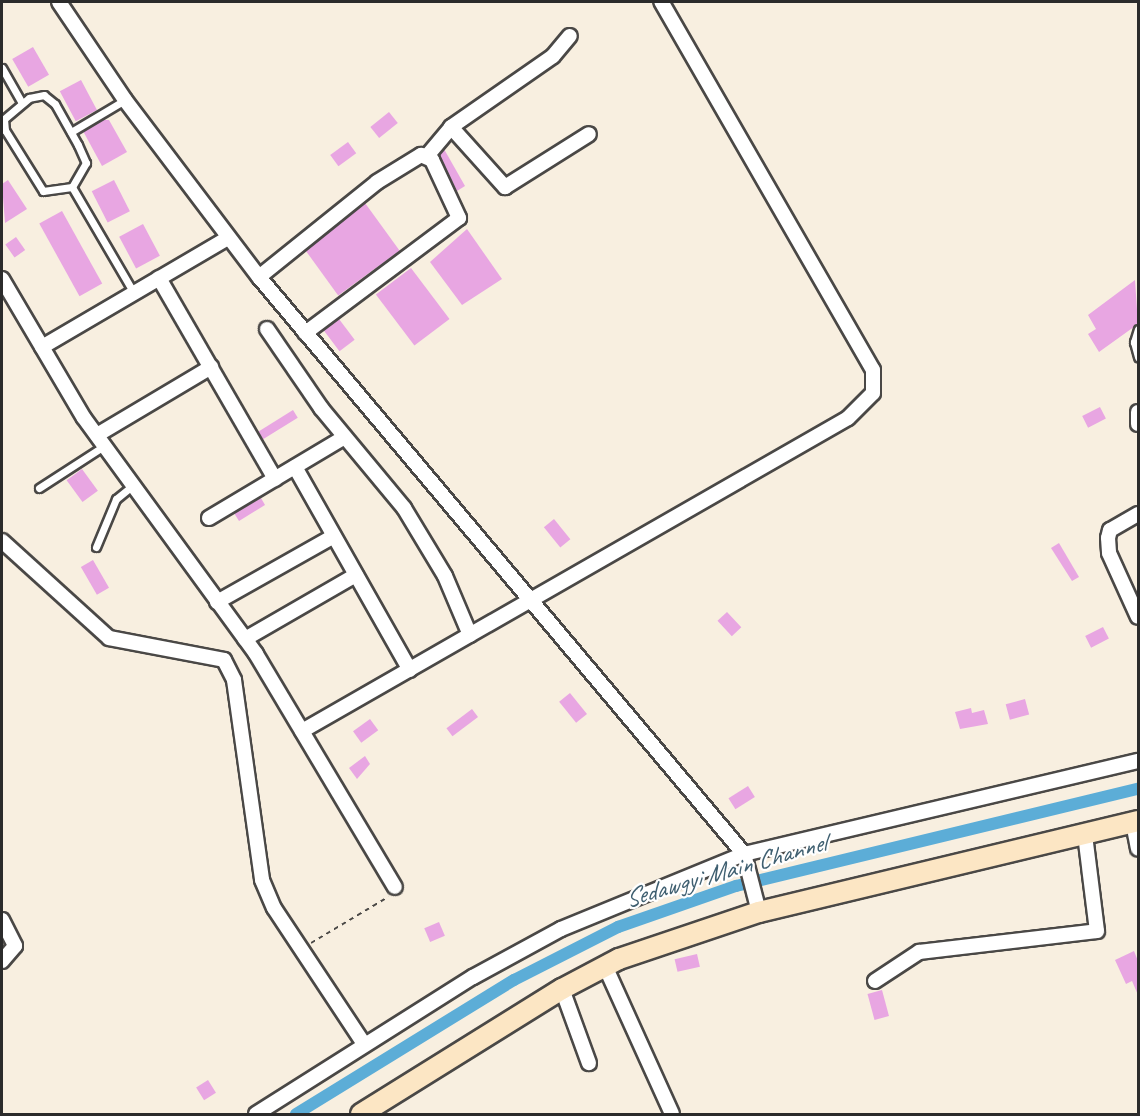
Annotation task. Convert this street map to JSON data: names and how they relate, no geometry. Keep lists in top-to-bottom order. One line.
{"water":["Sedawgyi Main Channel"]}
